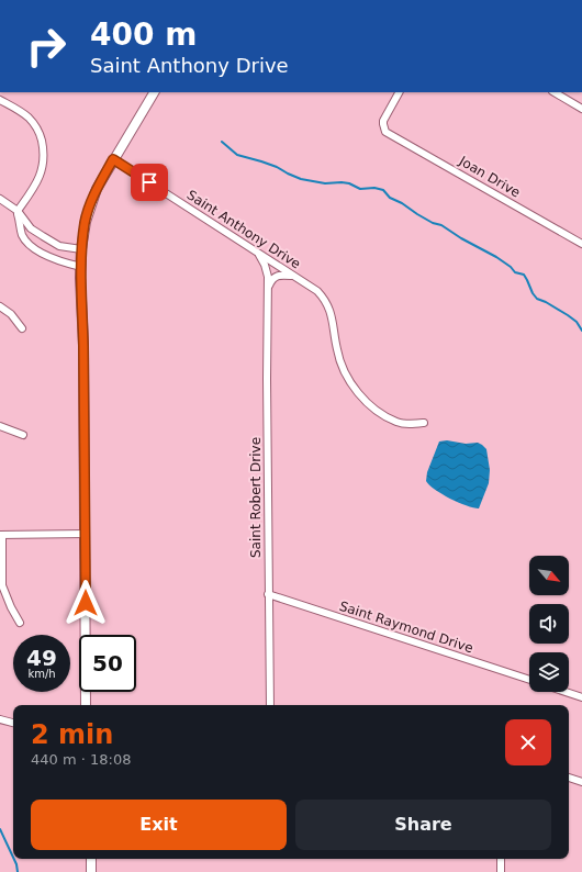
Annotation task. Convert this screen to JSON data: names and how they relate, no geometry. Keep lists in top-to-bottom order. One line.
{"streets":{"street":["Joan Drive","Saint Anthony Drive","Saint Robert Drive","Saint Raymond Drive"]},"crossings":[["Saint Anthony Drive","Saint Robert Drive"],["Saint Robert Drive","Saint Raymond Drive"]],"north":"bottom right","page":{"turn":["400 m","Saint Anthony Drive"],"speed":"49 km/h","limit":"50","heading":["2 min","440 m · 18:08"],"buttons":["Exit","Share"]}}
